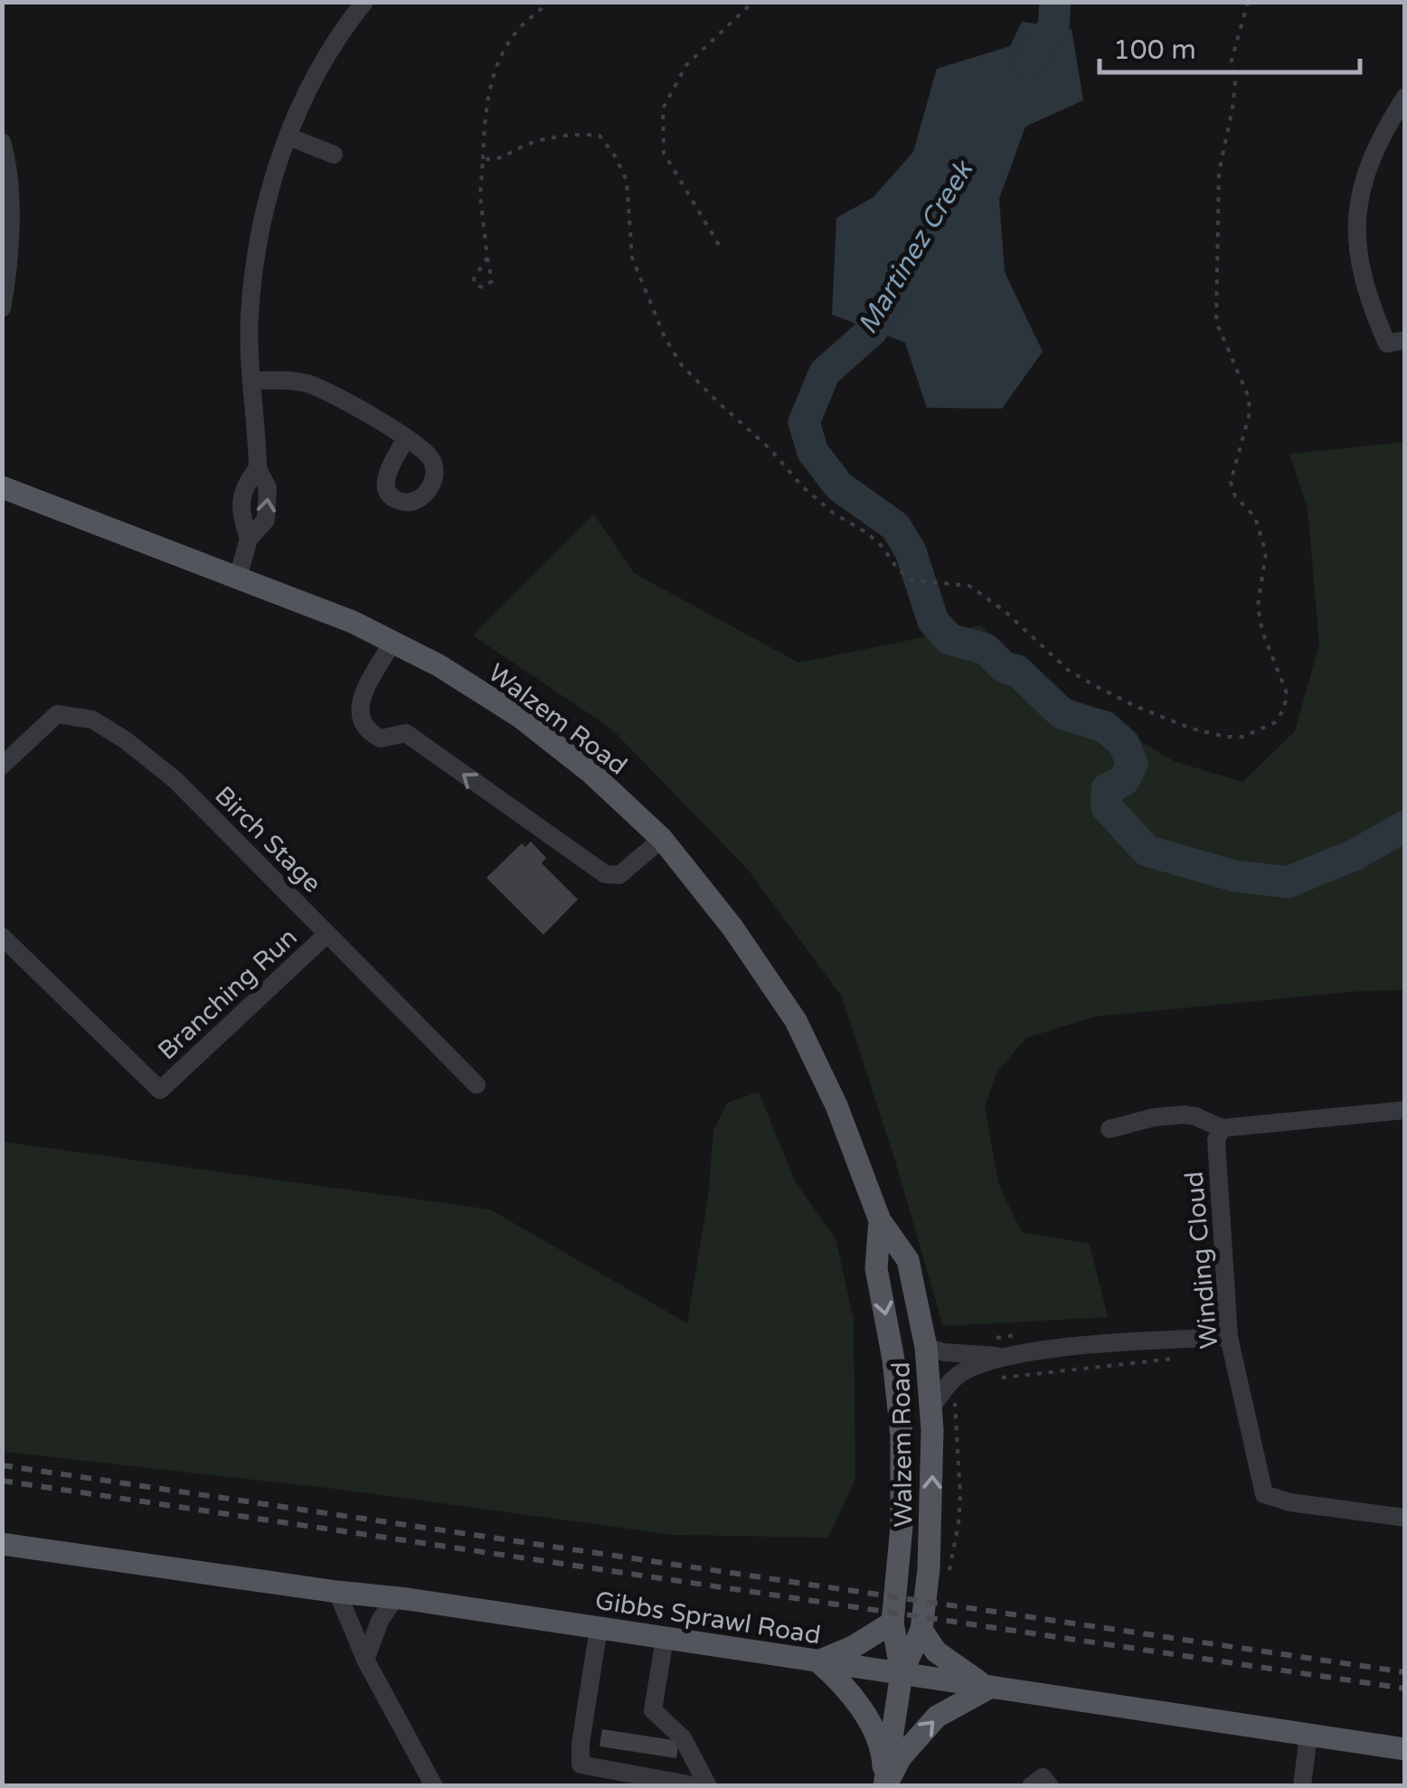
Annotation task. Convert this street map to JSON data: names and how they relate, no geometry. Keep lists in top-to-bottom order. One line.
{"streets":{"main road":["Walzem Road","Gibbs Sprawl Road"],"street":["Birch Stage","Branching Run","Winding Cloud"]},"crossings":[["Walzem Road","Gibbs Sprawl Road"],["Birch Stage","Branching Run"]],"water":["Martinez Creek"],"scale_bar":"100 m"}
